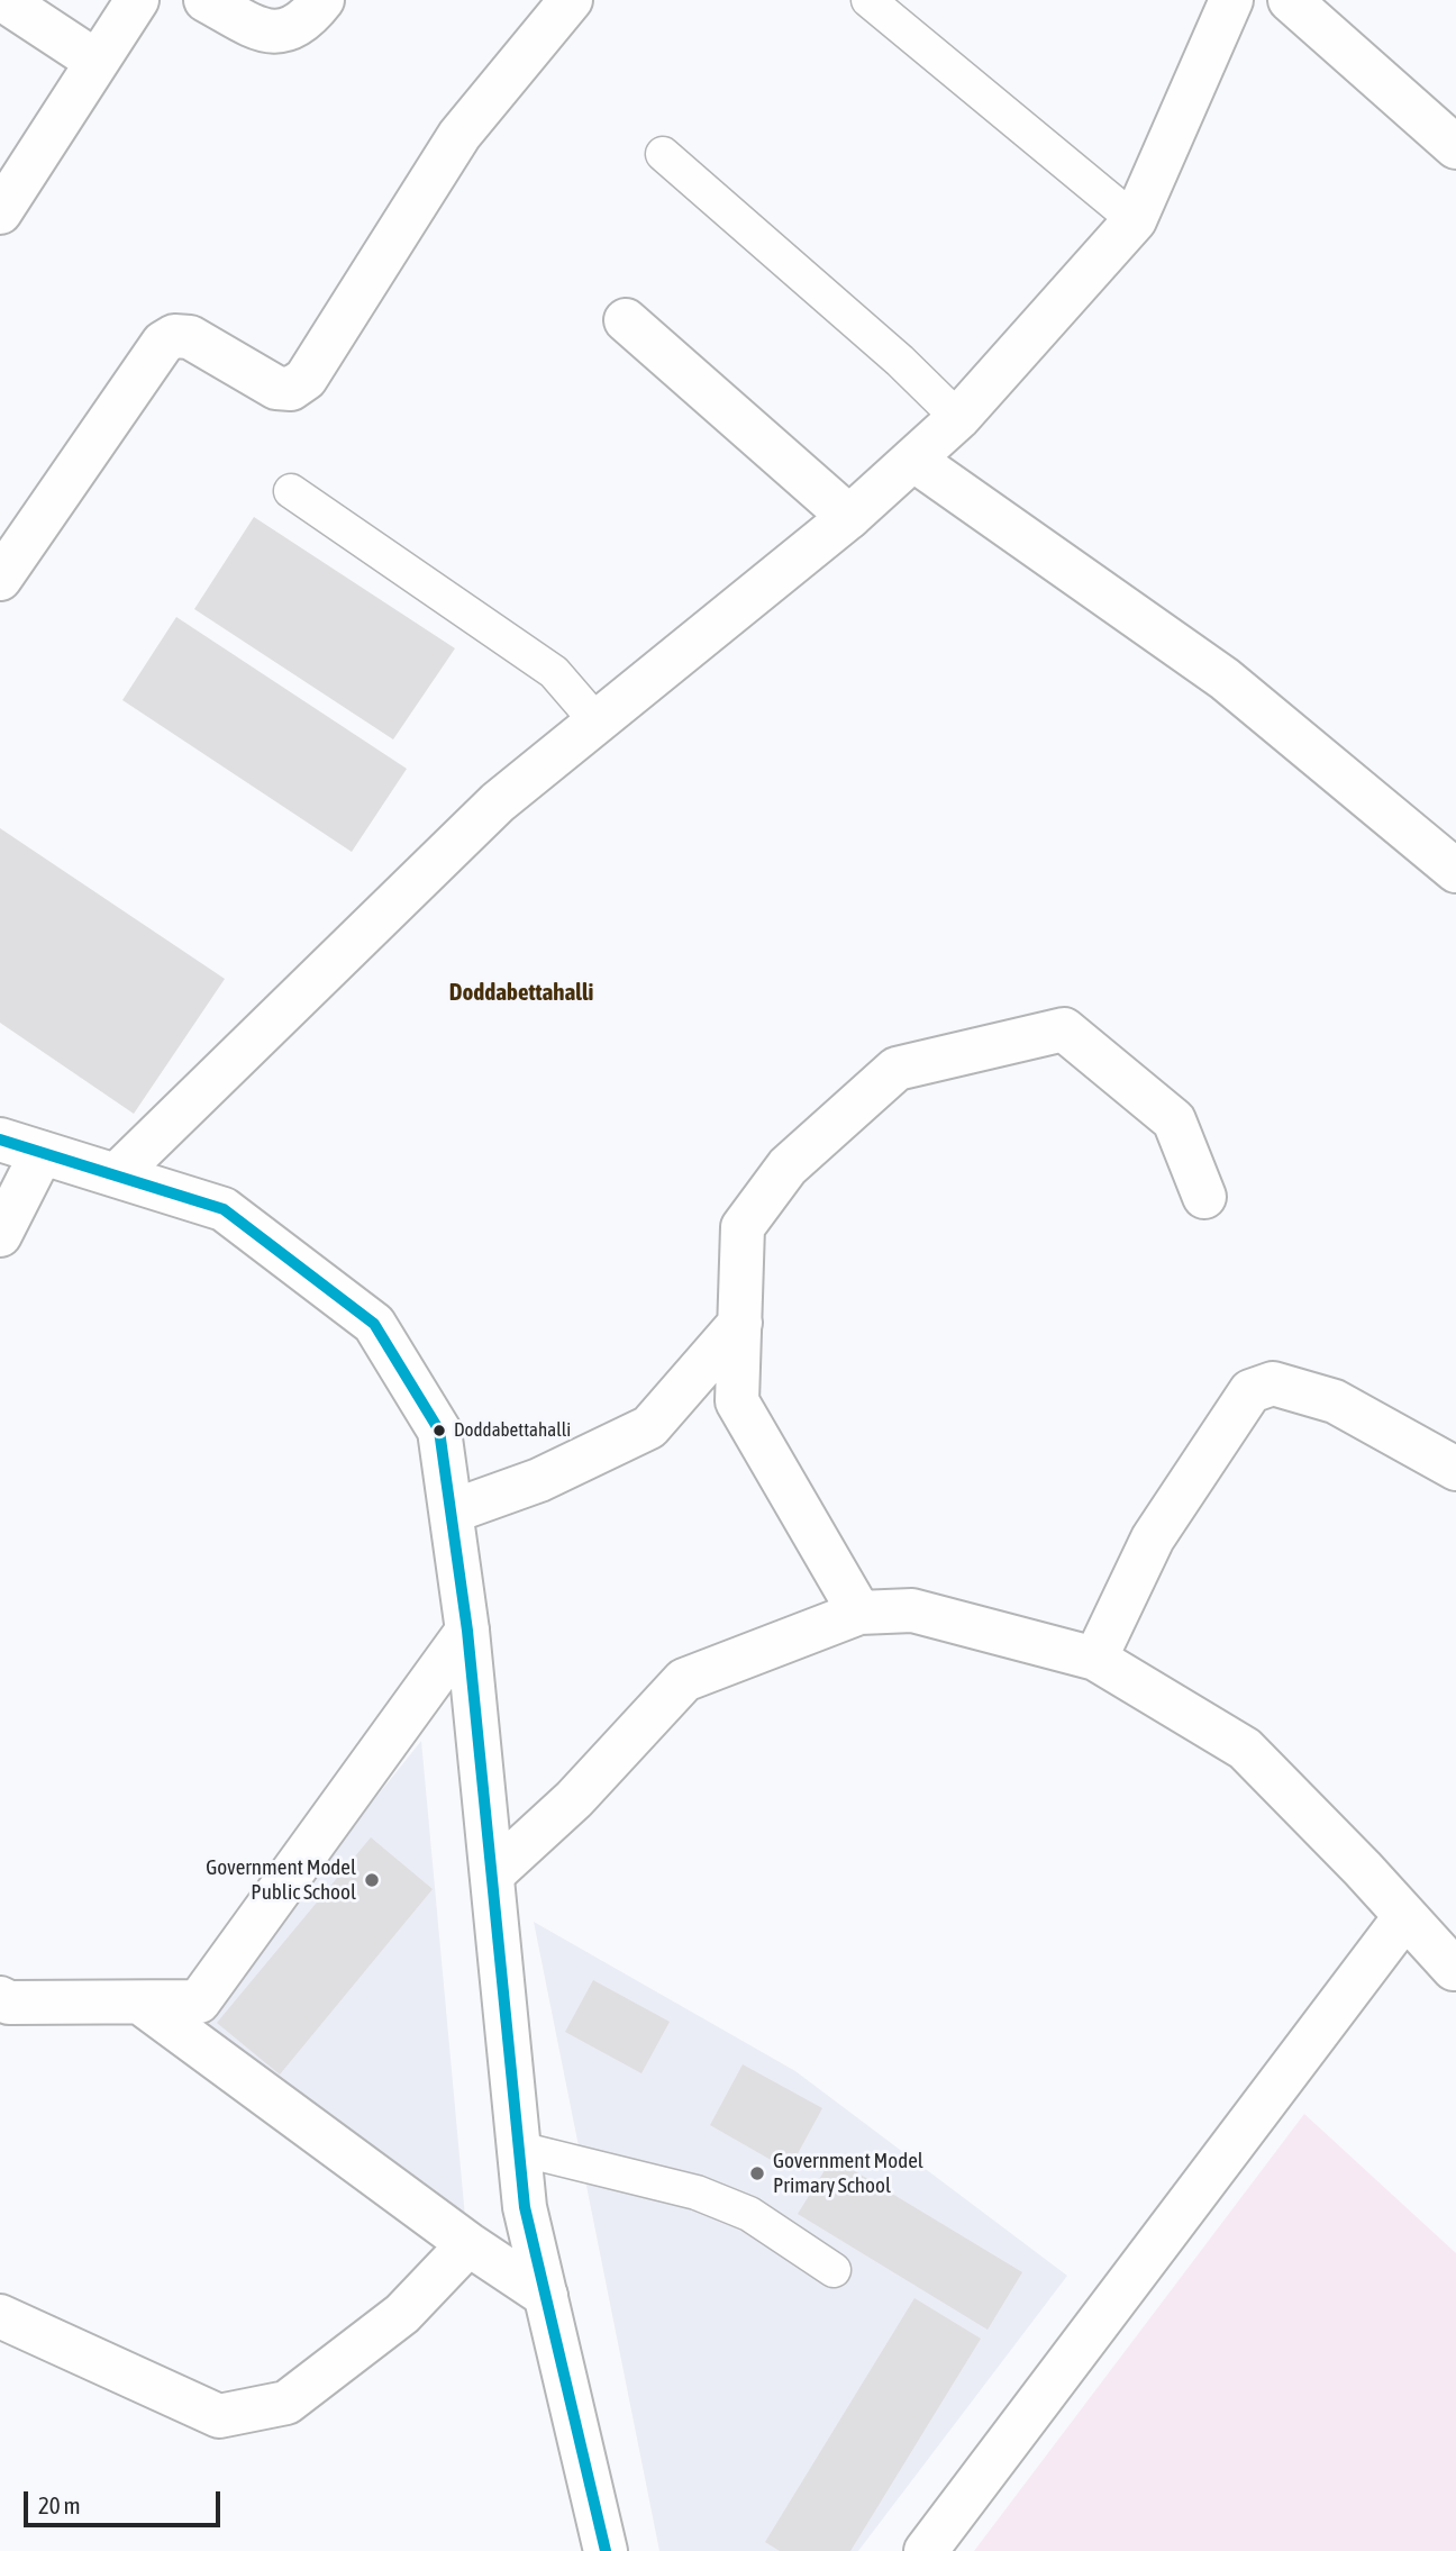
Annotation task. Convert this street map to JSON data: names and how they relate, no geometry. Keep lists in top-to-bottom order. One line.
{"districts":["Doddabettahalli"],"places":["Doddabettahalli","Government Model Public School","Government Model Primary School"],"scale_bar":"20 m"}
